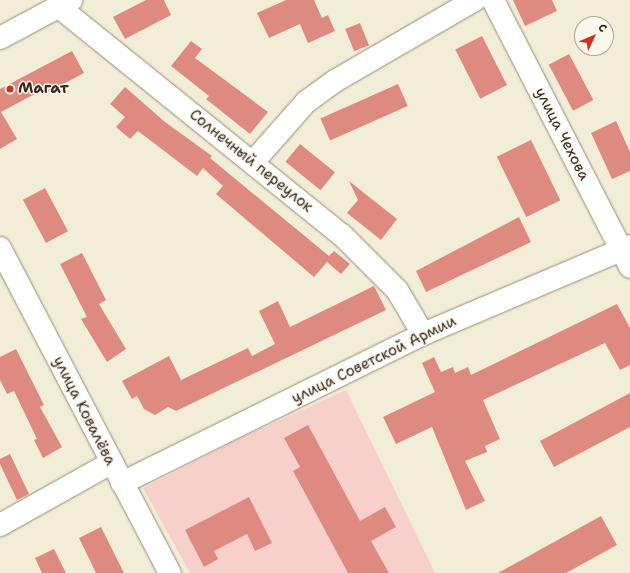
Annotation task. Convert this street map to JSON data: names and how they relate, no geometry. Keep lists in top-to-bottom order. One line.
{"streets":{"street":["улица Чехова","Солнечный переулок","улица Советской Армии","улица Ковалёва"]},"crossings":[["улица Чехова","улица Советской Армии"],["Солнечный переулок","улица Советской Армии"],["улица Советской Армии","улица Ковалёва"]],"places":["Магат"],"north":"top right"}
